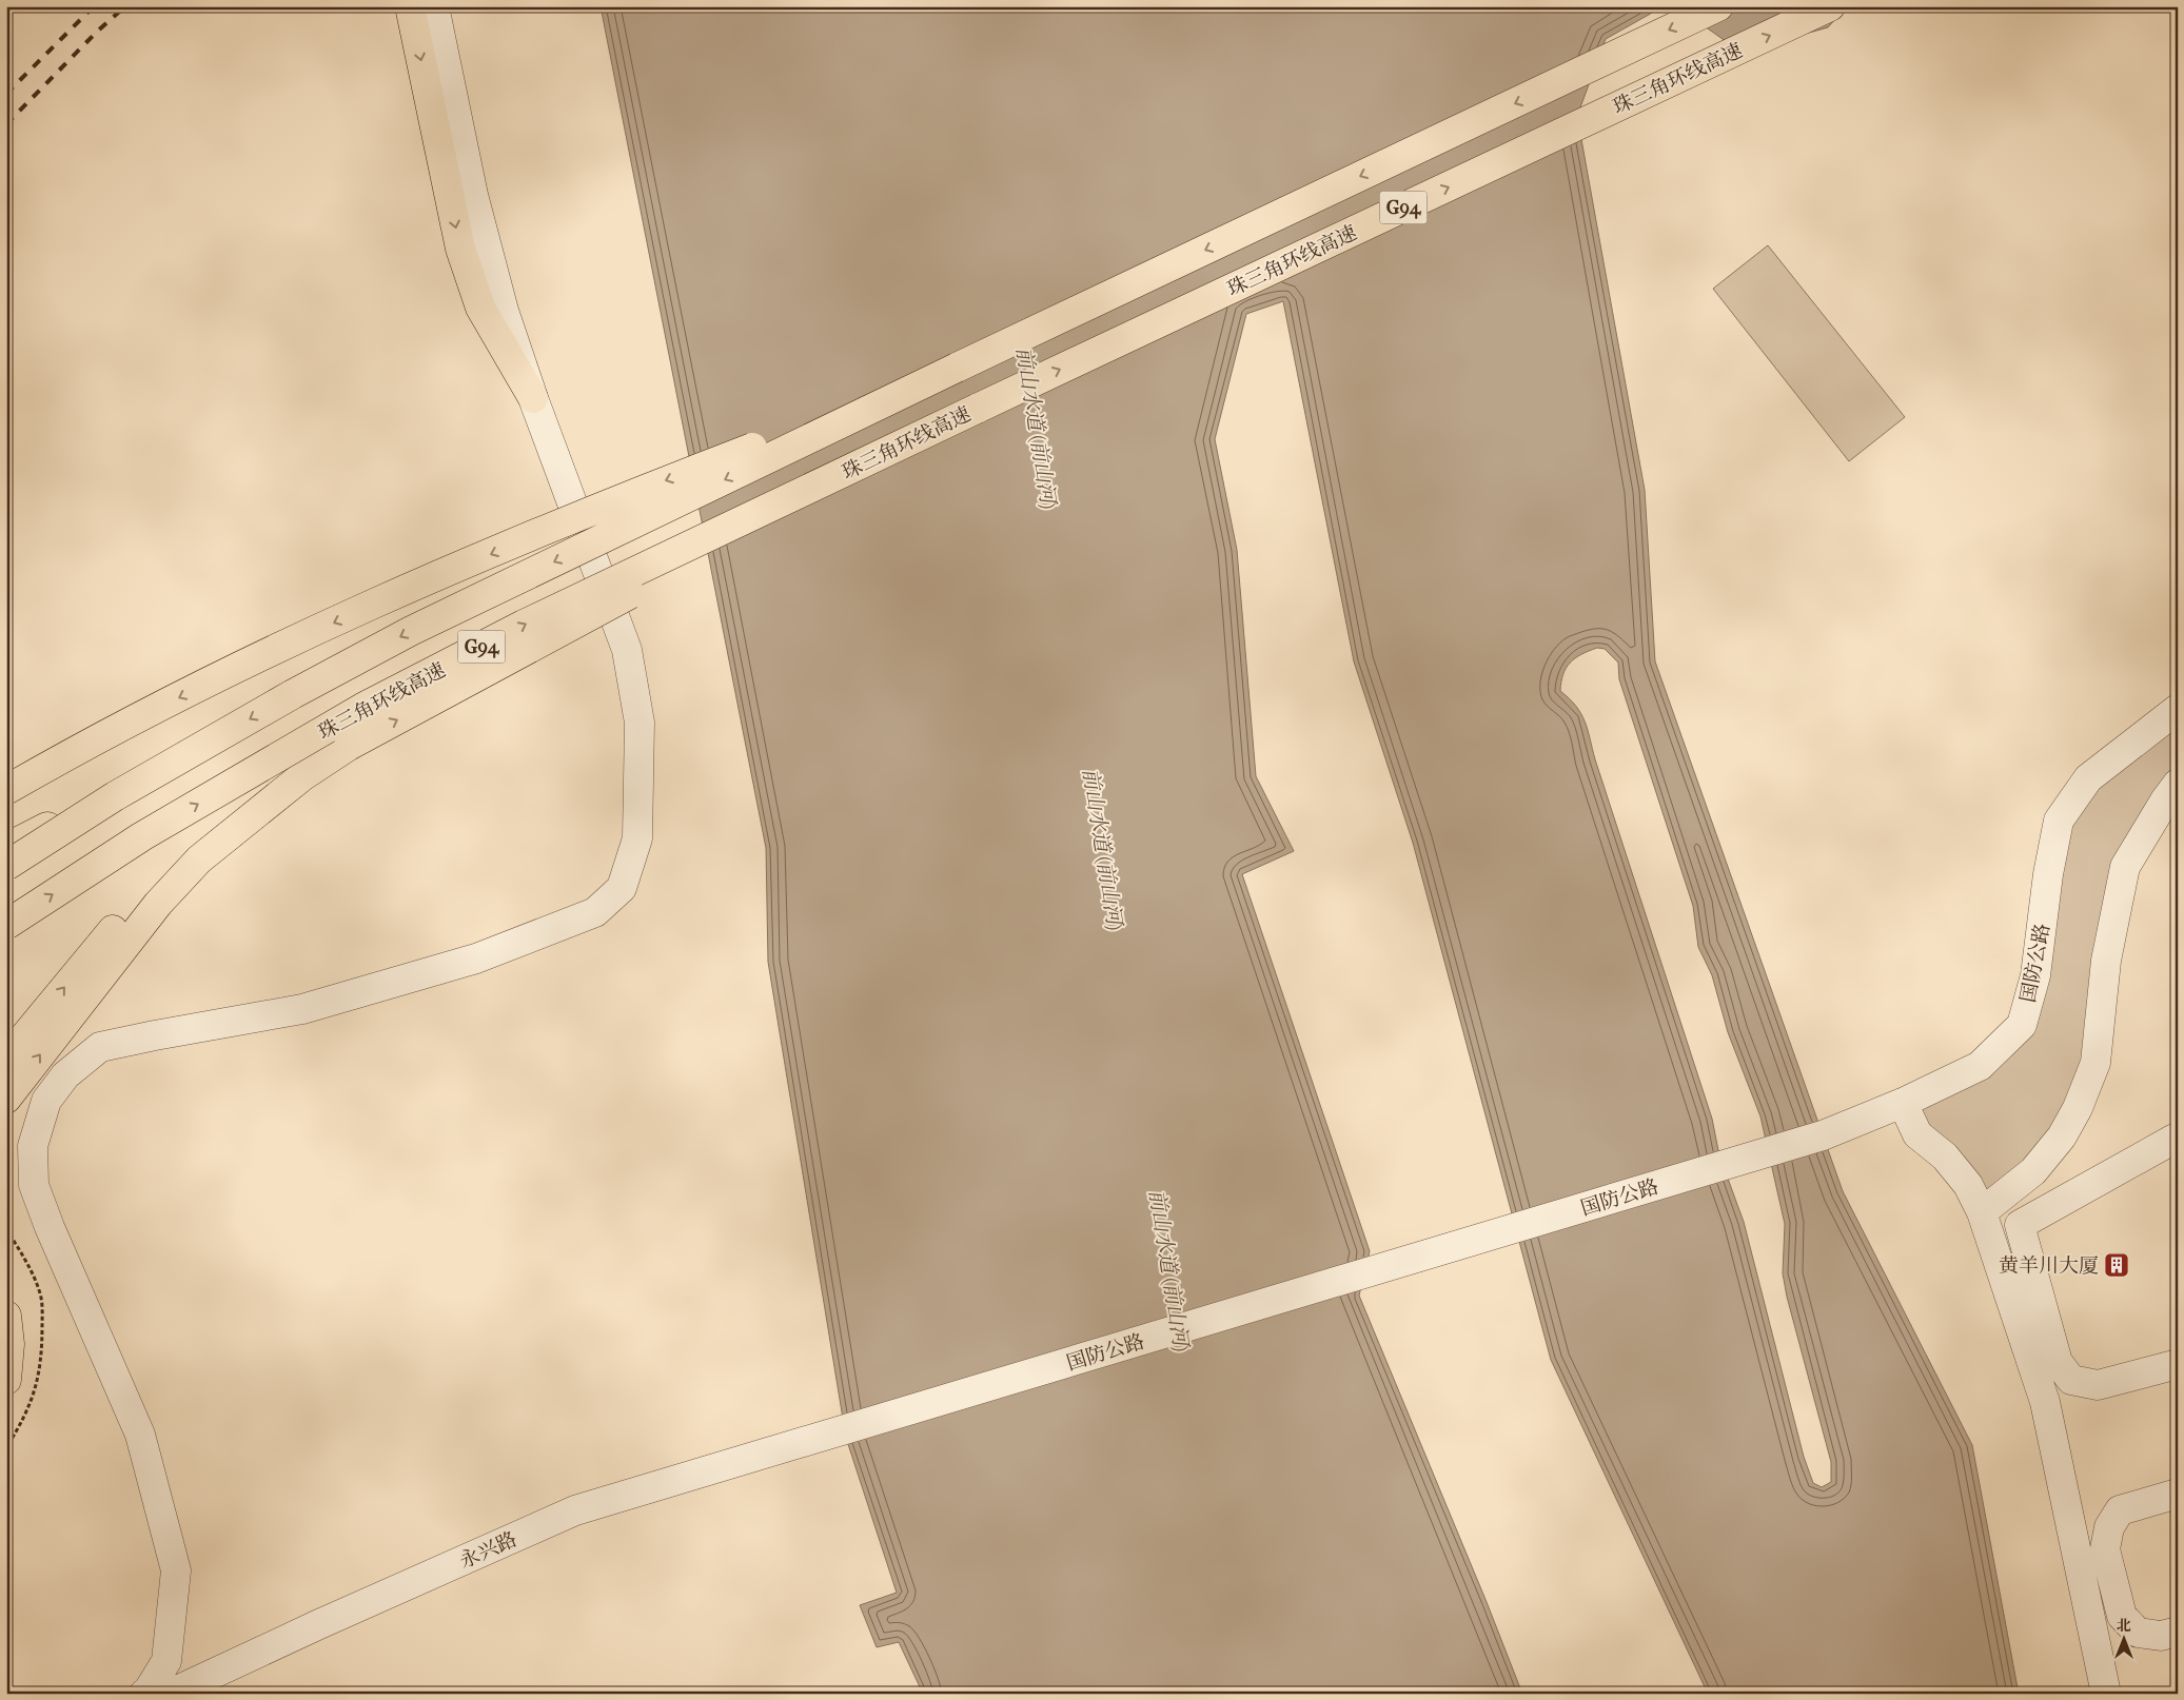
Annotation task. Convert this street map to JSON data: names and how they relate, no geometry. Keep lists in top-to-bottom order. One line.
{"streets":{"main road":["珠三角环线高速","G94"],"street":["国防公路","永兴路"]},"crossings":[["国防公路","永兴路"]],"water":["前山水道 (前山河)"],"places":{"building":["黄羊川大厦"]},"north":"top"}
